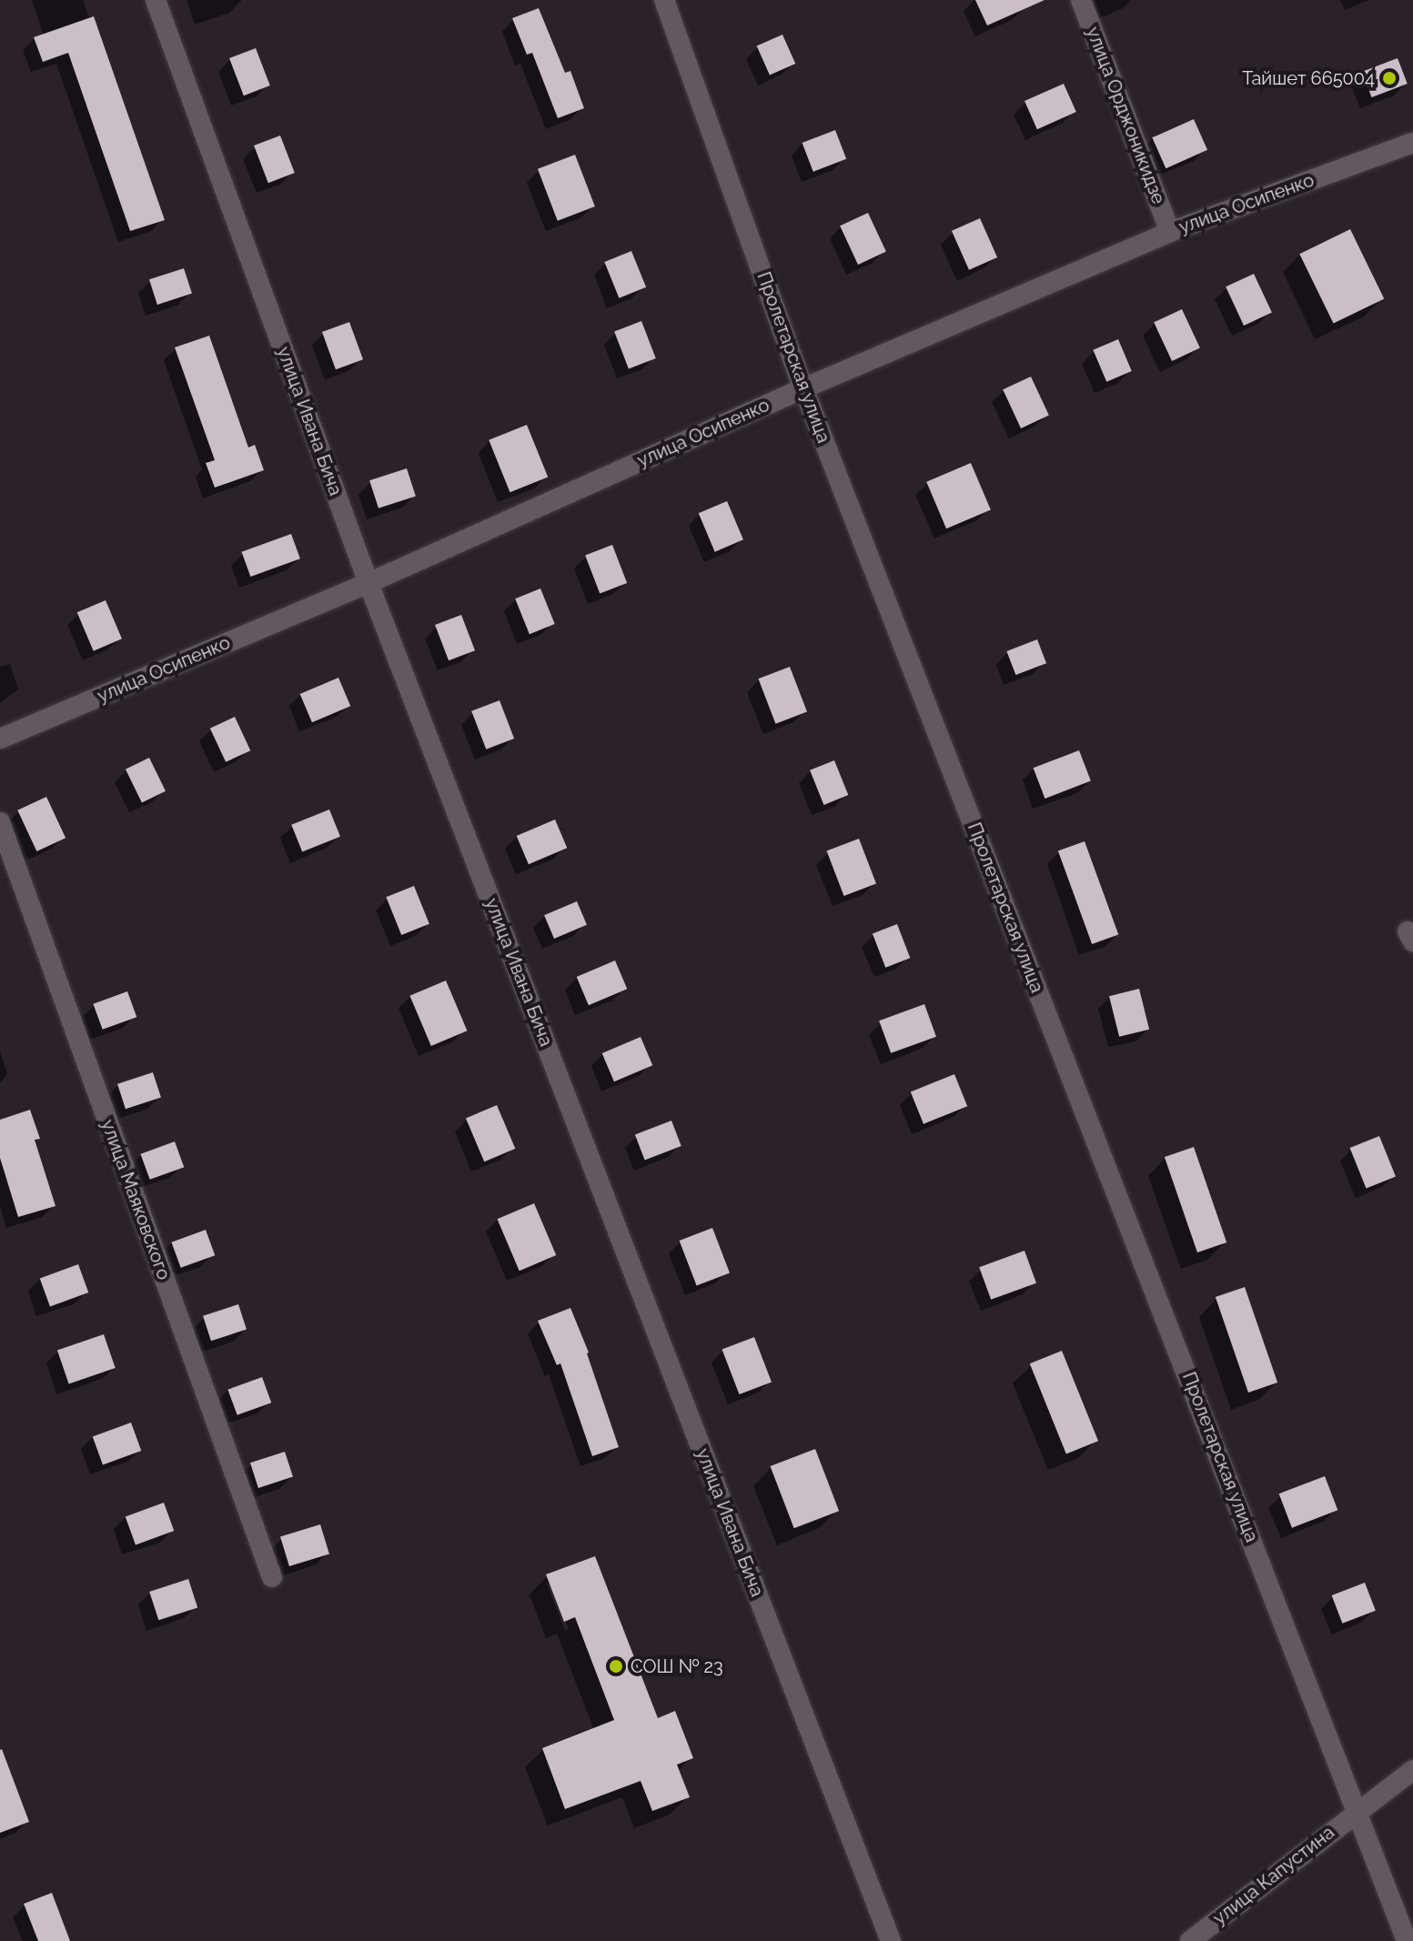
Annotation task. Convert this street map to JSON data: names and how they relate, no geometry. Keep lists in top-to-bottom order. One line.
{"streets":{"street":["улица Орджоникидзе","улица Осипенко","Пролетарская улица","улица Ивана Бича","улица Маяковского","улица Капустина"]},"crossings":[["улица Орджоникидзе","улица Осипенко"],["улица Осипенко","Пролетарская улица"],["улица Осипенко","улица Ивана Бича"],["Пролетарская улица","улица Капустина"]],"places":["Тайшет 665004","СОШ № 23"]}
